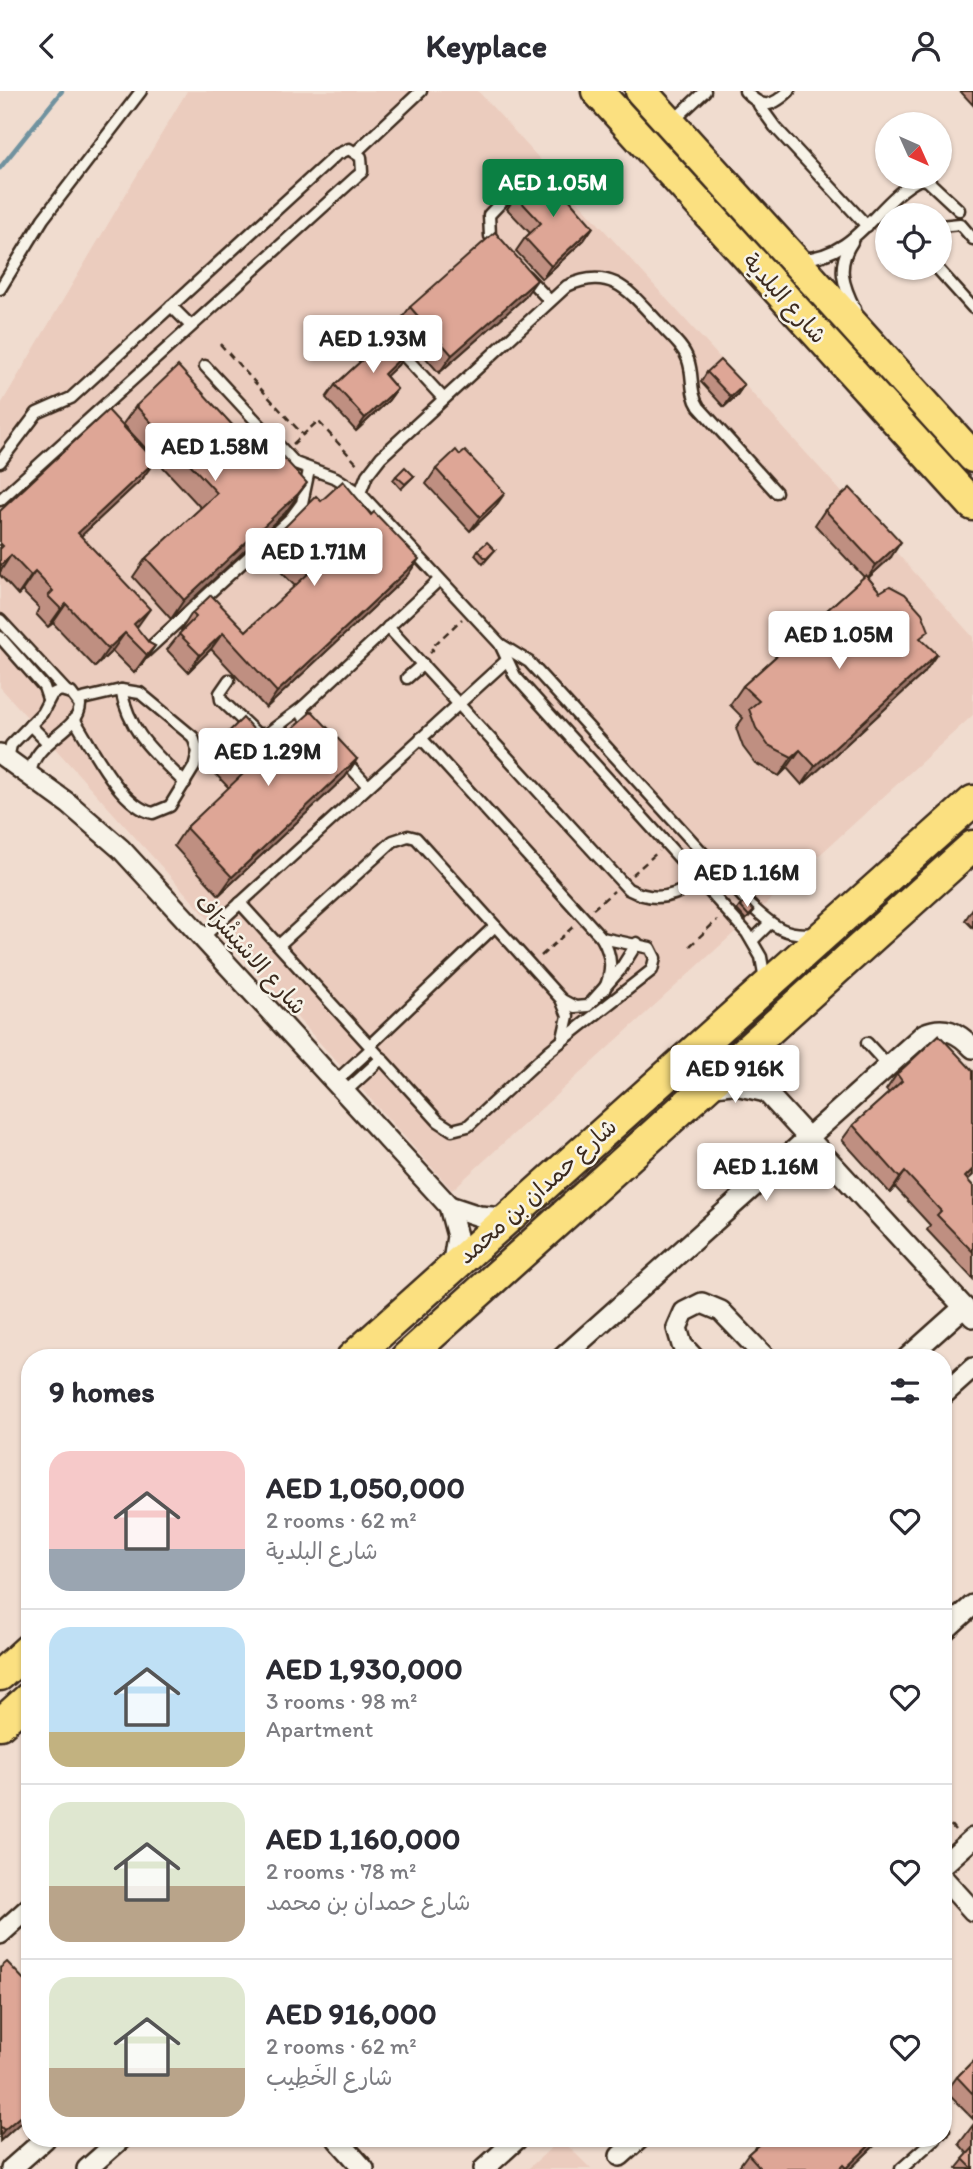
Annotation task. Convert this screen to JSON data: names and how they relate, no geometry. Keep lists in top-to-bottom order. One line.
{"streets":{"main road":["شارع البلدية","شارع حمدان بن محمد"],"street":["شارع الاسْتِشْرَاف"]},"north":"bottom right","page":{"header":"Keyplace","price":["AED 1.05M","AED 1.93M","AED 1.58M","AED 1.71M","AED 1.05M","AED 1.29M","AED 1.16M","AED 916K","AED 1.16M"],"heading":"9 homes","list":[{"name":"AED 1,050,000","note":"2 rooms · 62 m² · شارع البلدية"},{"name":"AED 1,930,000","note":"3 rooms · 98 m² · Apartment"},{"name":"AED 1,160,000","note":"2 rooms · 78 m² · شارع حمدان بن محمد"},{"name":"AED 916,000","note":"2 rooms · 62 m² · شارع الخَطِيب"}]}}
